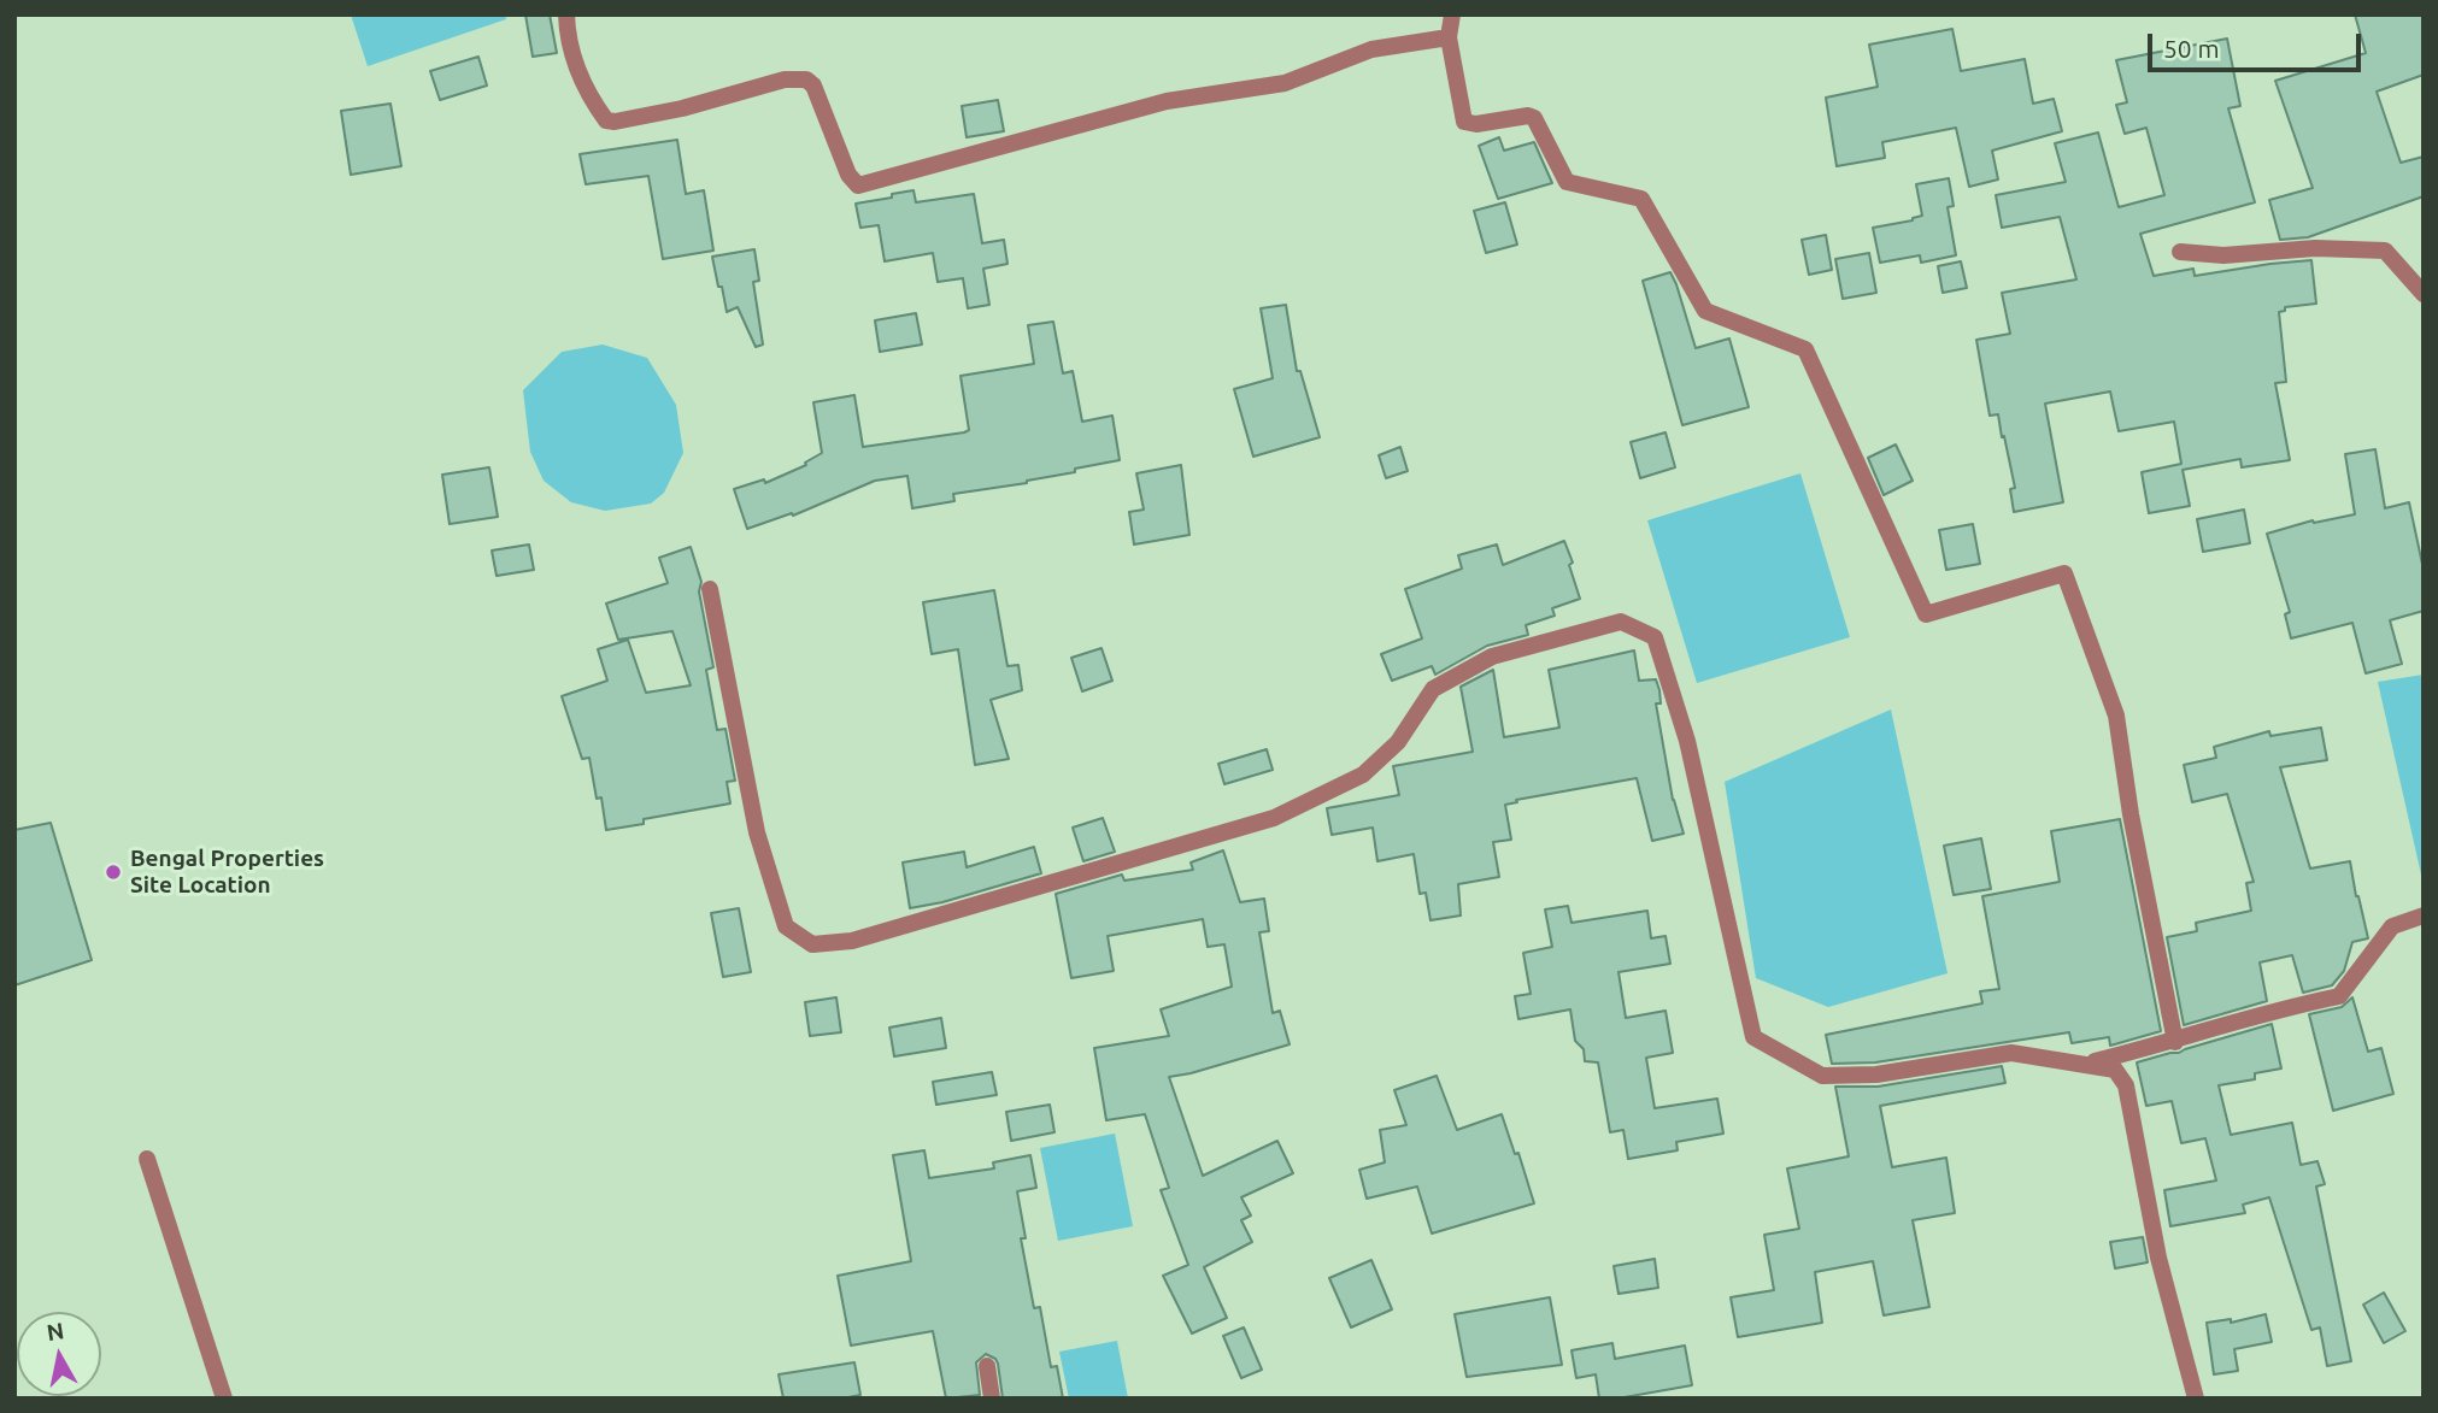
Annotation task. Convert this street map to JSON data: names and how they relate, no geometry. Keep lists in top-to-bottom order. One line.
{"places":["Bengal Properties Site Location"],"scale_bar":"50 m","north":"top"}
